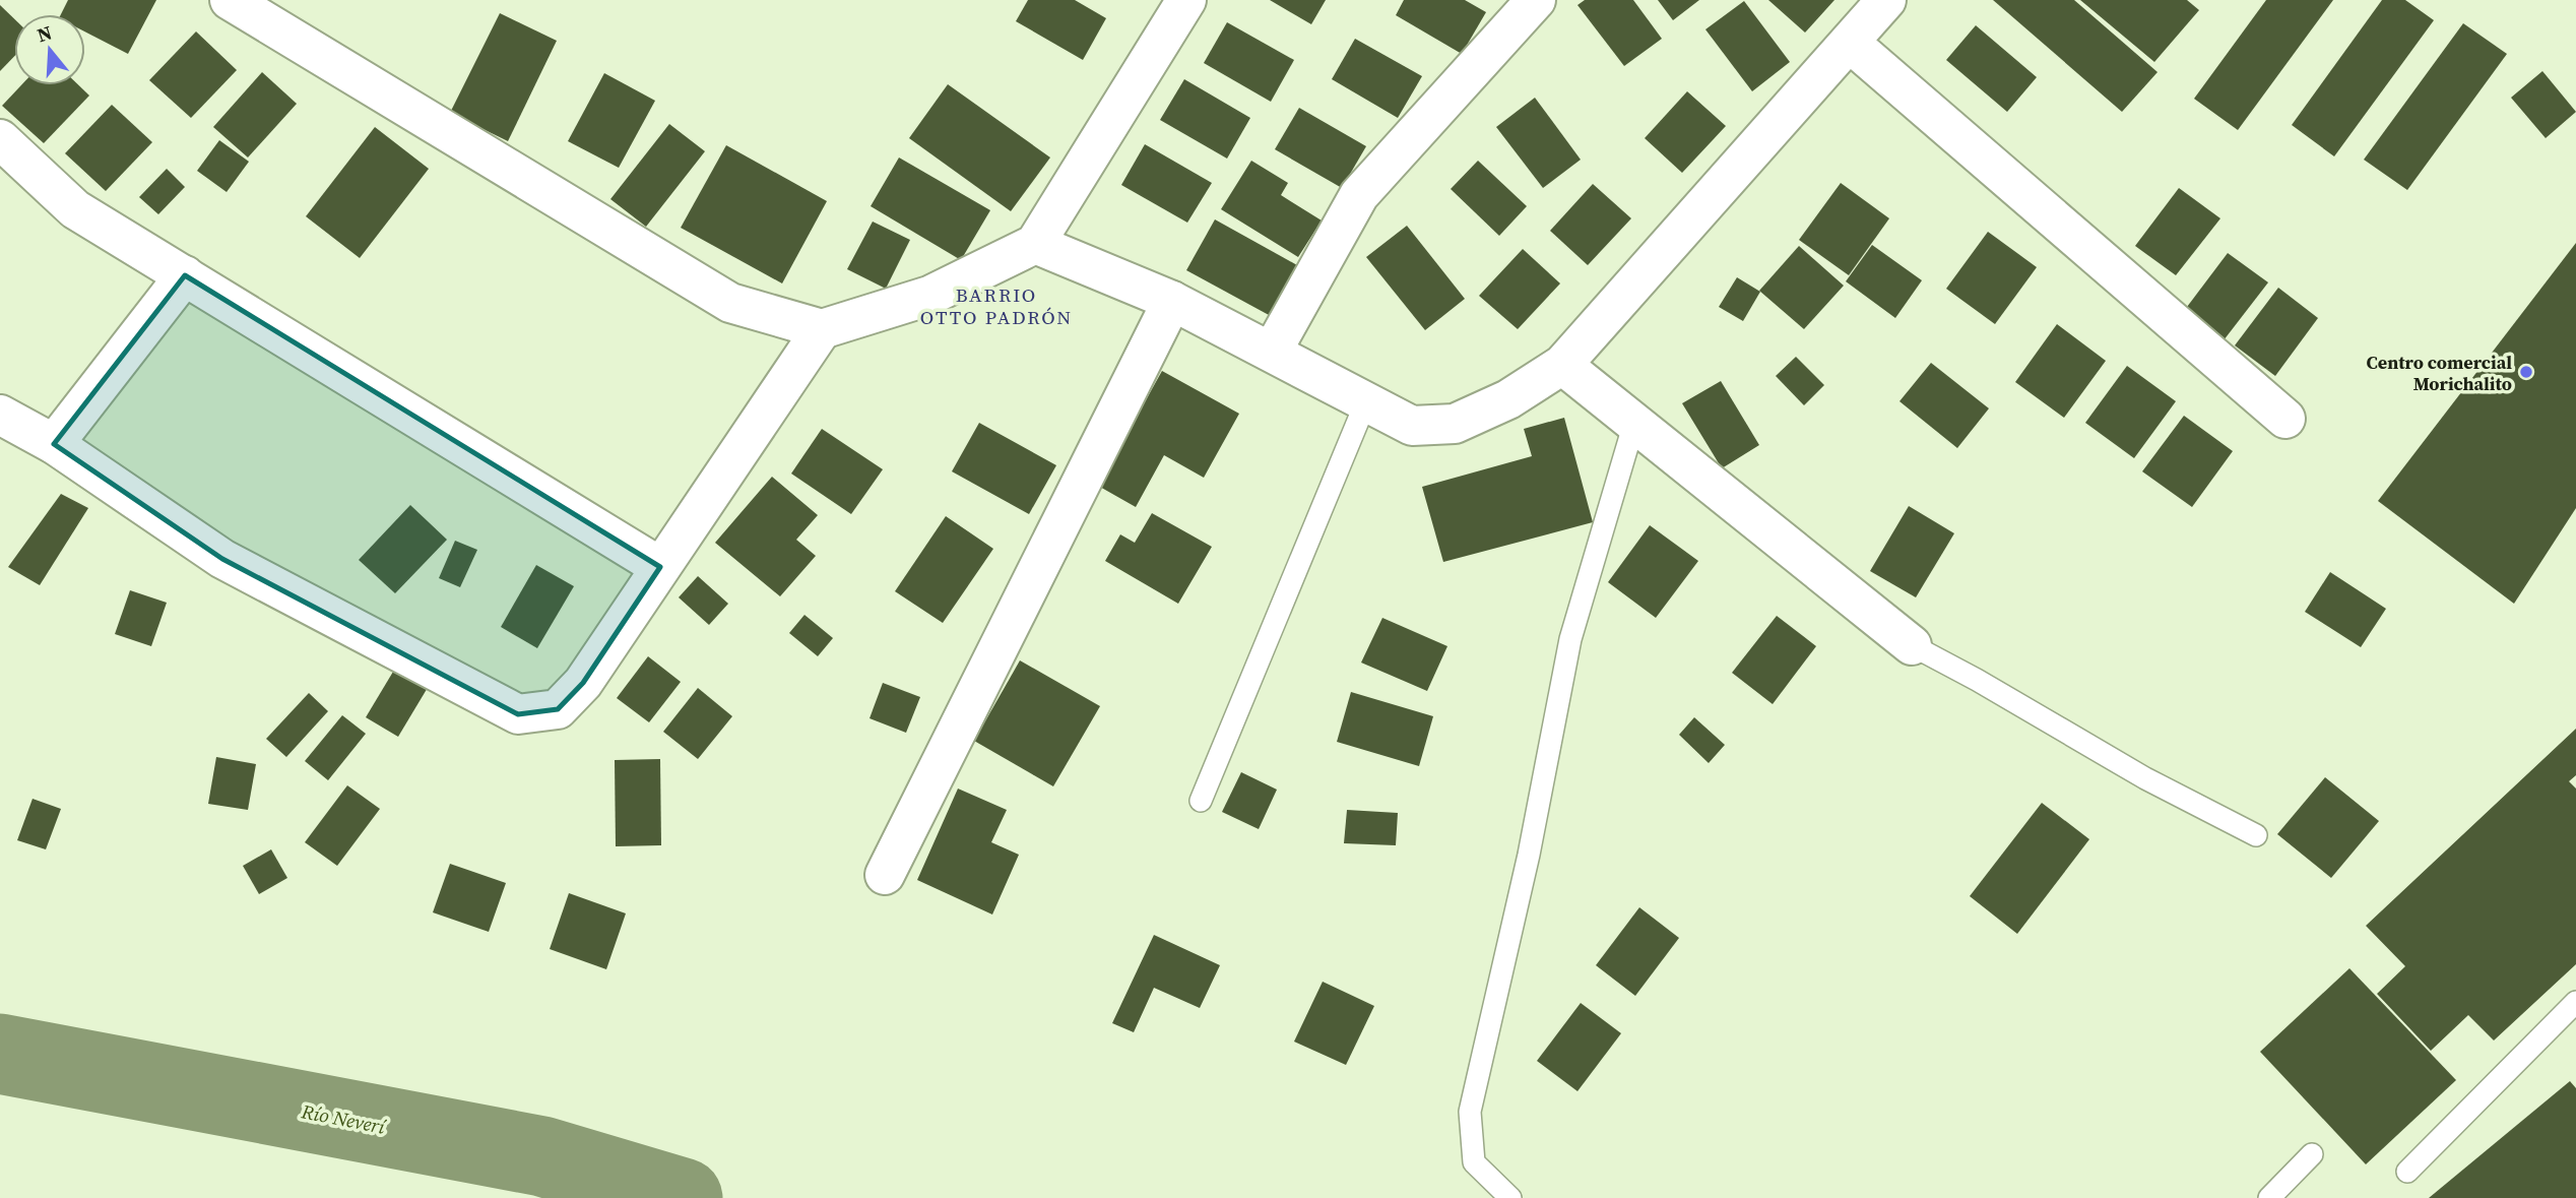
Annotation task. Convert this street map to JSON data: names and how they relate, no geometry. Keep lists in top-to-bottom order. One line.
{"districts":["BARRIO OTTO PADRÓN"],"water":["Río Neverí"],"places":["Centro comercial Morichalito"],"north":"top"}
